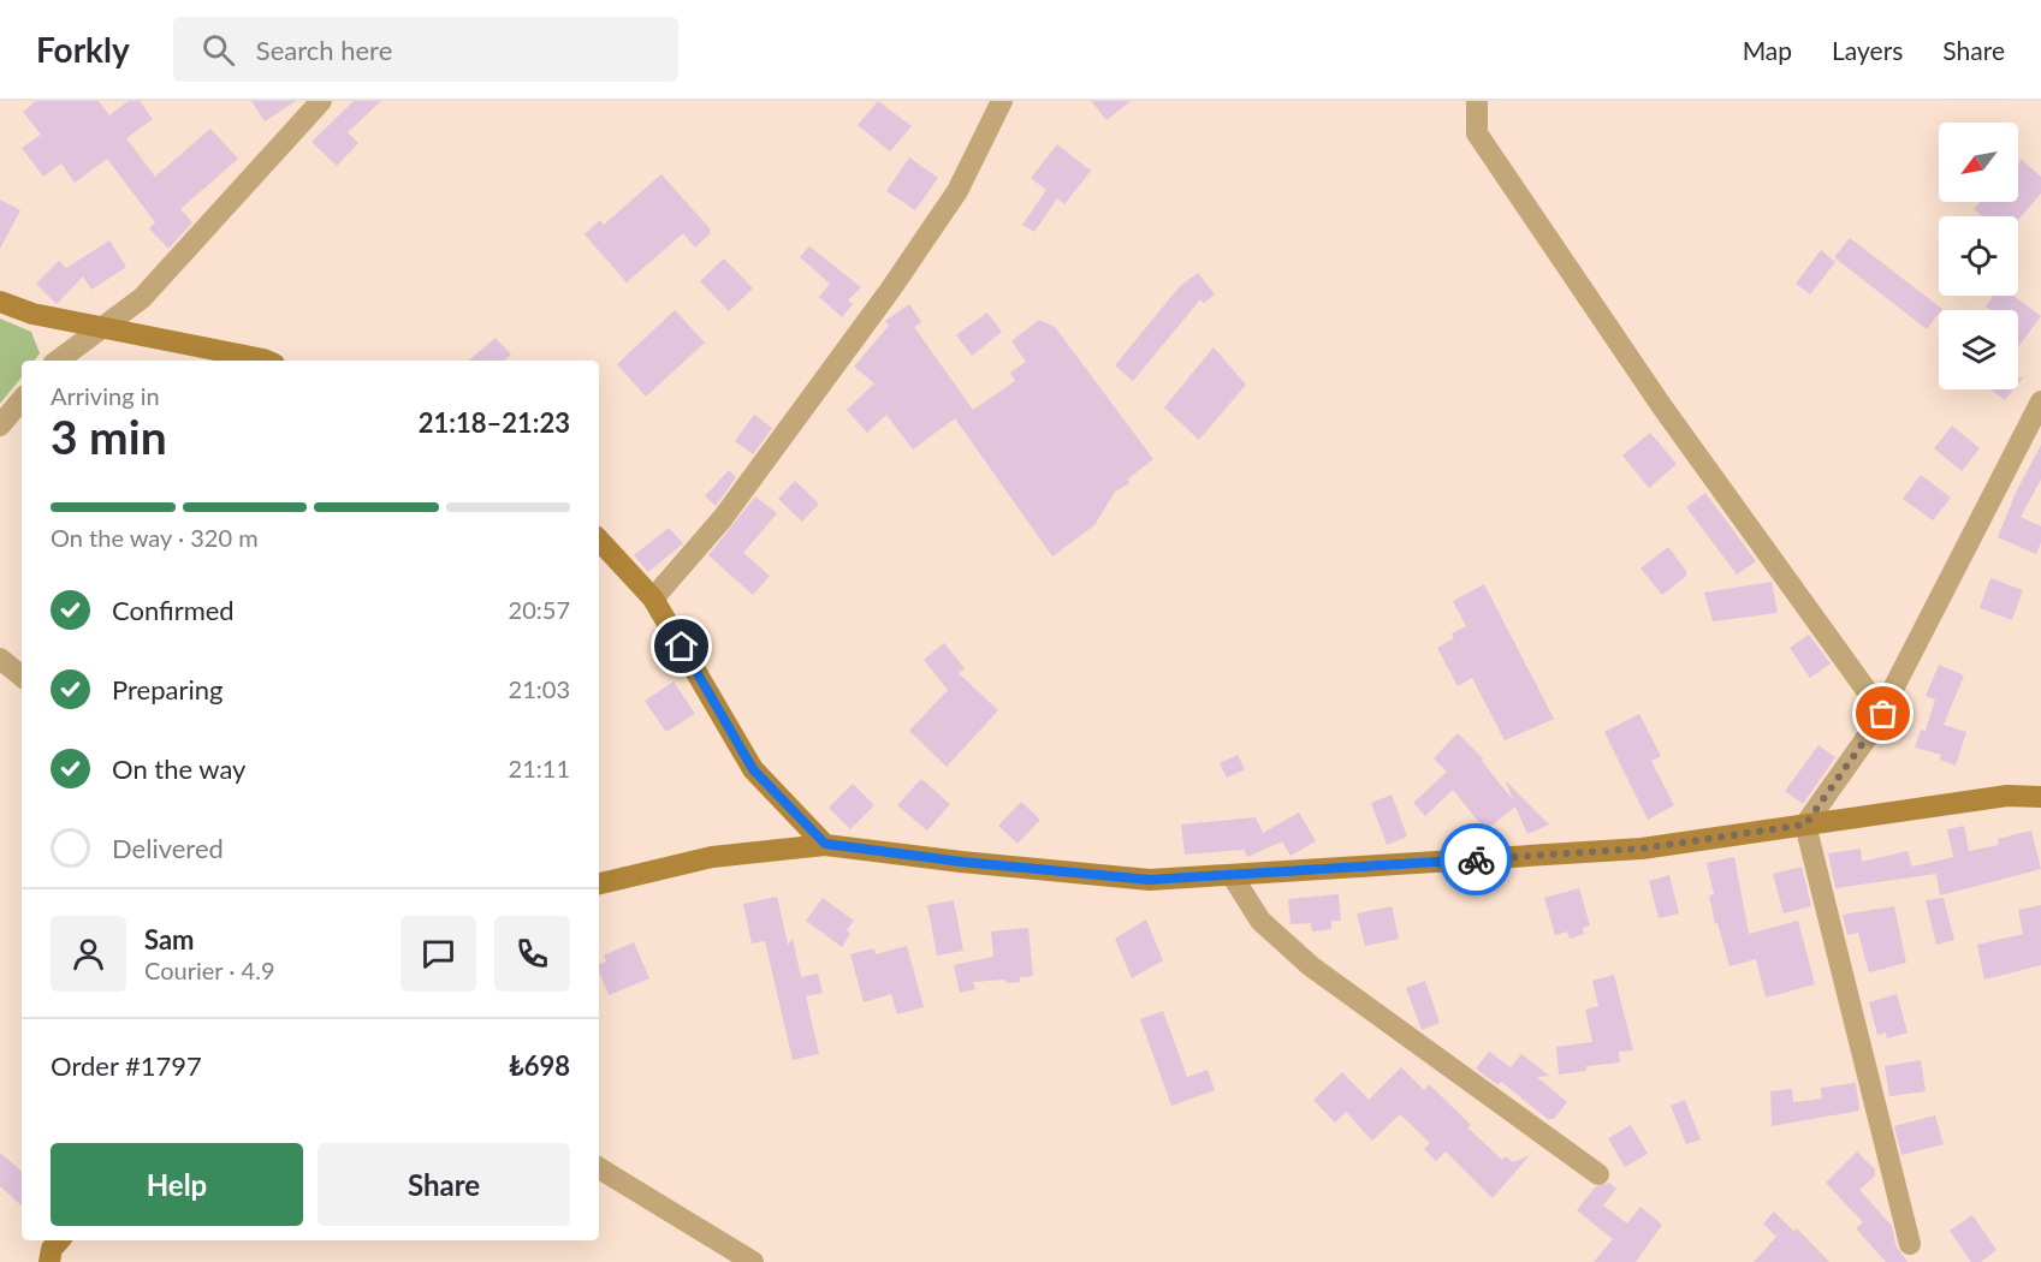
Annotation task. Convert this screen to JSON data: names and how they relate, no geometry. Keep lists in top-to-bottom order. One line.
{"north":"bottom left","page":{"header":"Forkly","search":"Search here","nav":["Map","Layers","Share"],"heading":["3 min","Arriving in","21:18–21:23"],"panel":["Sam","Courier · 4.9","Order #1797","₺698"],"bar":"On the way · 320 m","list":[["Confirmed","20:57"],["Preparing","21:03"],["On the way","21:11"],"Delivered"],"buttons":["Help","Share"]}}
